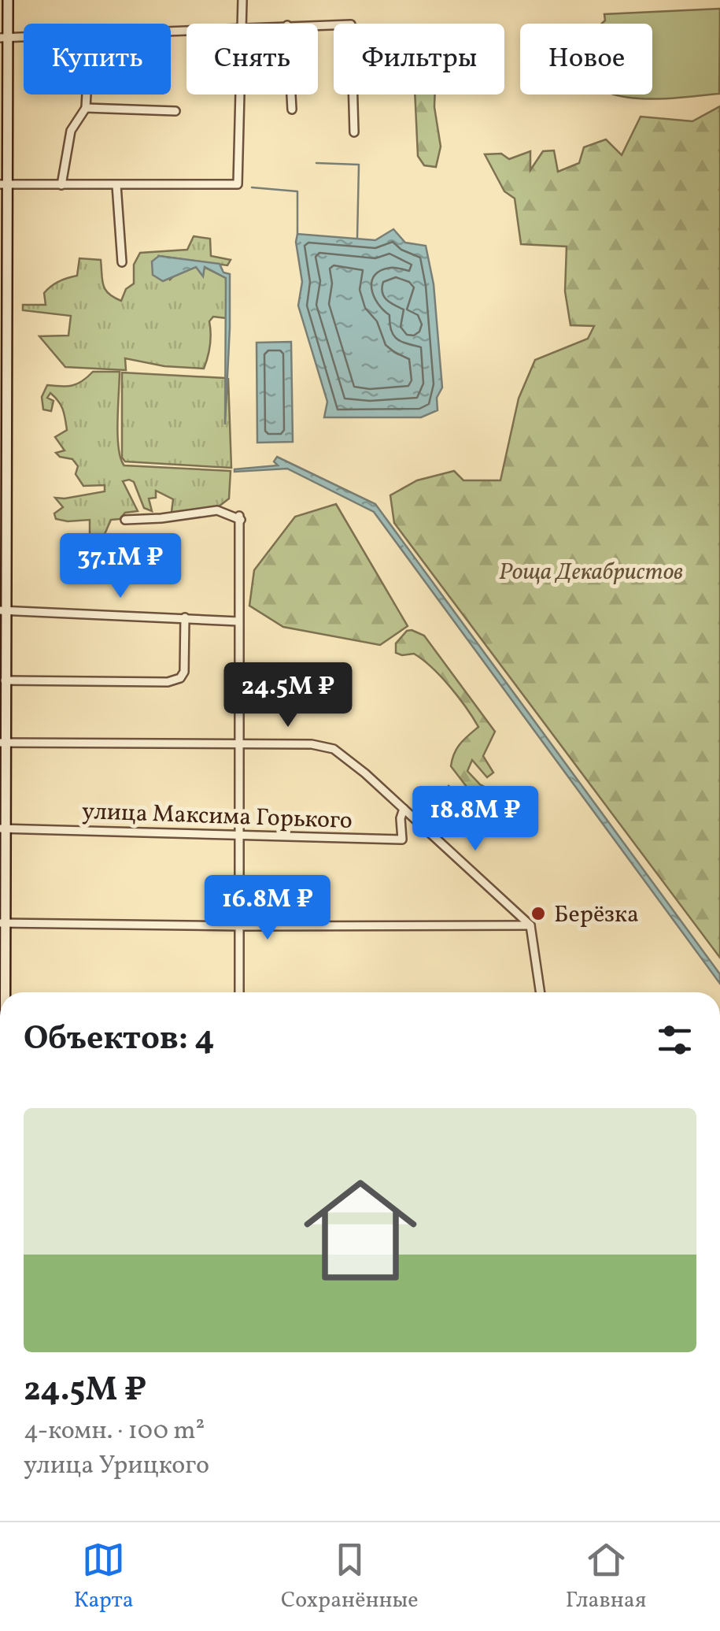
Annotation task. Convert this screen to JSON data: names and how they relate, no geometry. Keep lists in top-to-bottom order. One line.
{"streets":{"street":["улица Максима Горького"]},"parks":["Роща Декабристов"],"places":["Берёзка"],"page":{"chip":["Купить","Снять","Фильтры","Новое"],"price":["37.1M ₽","24.5M ₽","18.8M ₽","16.8M ₽"],"heading":"Объектов: 4","list":[{"name":"24.5M ₽","note":"4-комн. · 100 m² · улица Урицкого"}],"tabs":["Карта","Сохранённые","Главная"]}}
